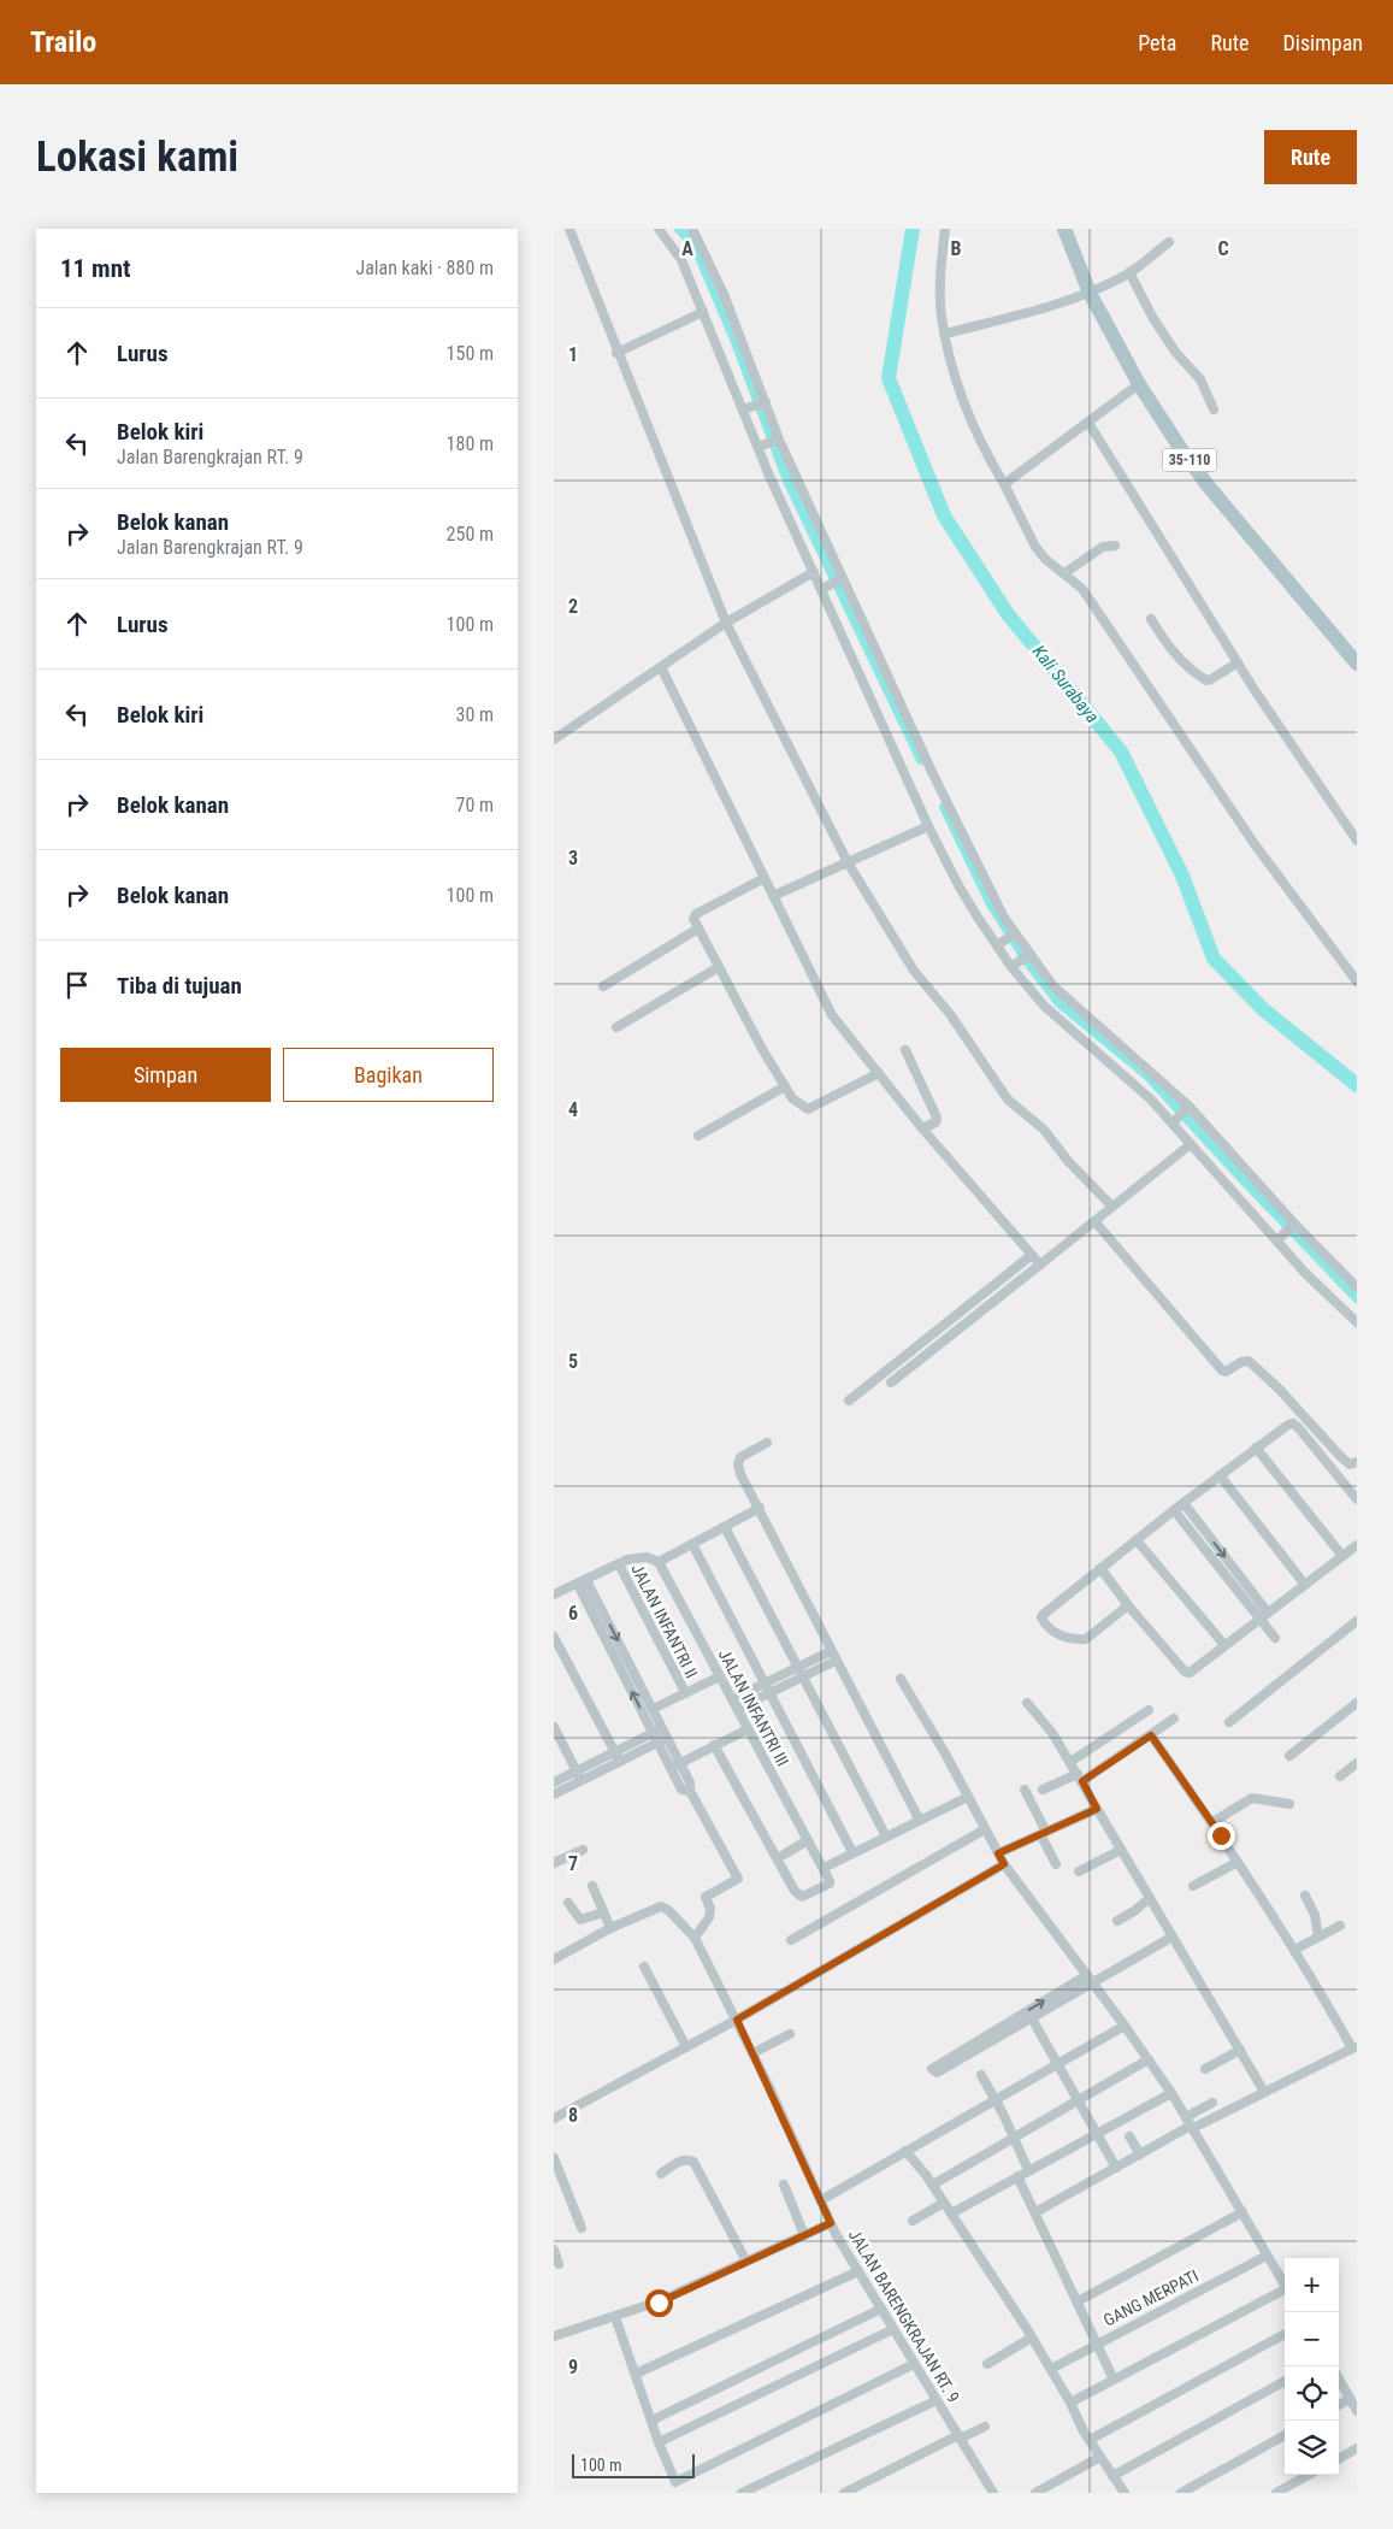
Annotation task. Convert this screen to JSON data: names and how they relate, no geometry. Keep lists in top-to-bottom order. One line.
{"streets":{"main road":["35-110"],"street":["JALAN INFANTRI II","JALAN INFANTRI III","GANG MERPATI","JALAN BARENGKRAJAN RT. 9"]},"water":["Kali Surabaya"],"scale_bar":"100 m","page":{"header":"Trailo","nav":["Peta","Rute","Disimpan"],"buttons":["Rute",["Simpan","Bagikan"]],"title":"Lokasi kami","heading":["11 mnt","Jalan kaki · 880 m"],"list":[["Lurus","150 m"],["Belok kiri","Jalan Barengkrajan RT. 9","180 m"],["Belok kanan","Jalan Barengkrajan RT. 9","250 m"],["Lurus","100 m"],["Belok kiri","30 m"],["Belok kanan","70 m"],["Belok kanan","100 m"],"Tiba di tujuan"],"map_buttons":["+","−"],"scale":"100 m"},"grid":{"columns":["A","B","C"],"rows":["1","2","3","4","5","6","7","8","9"]}}
